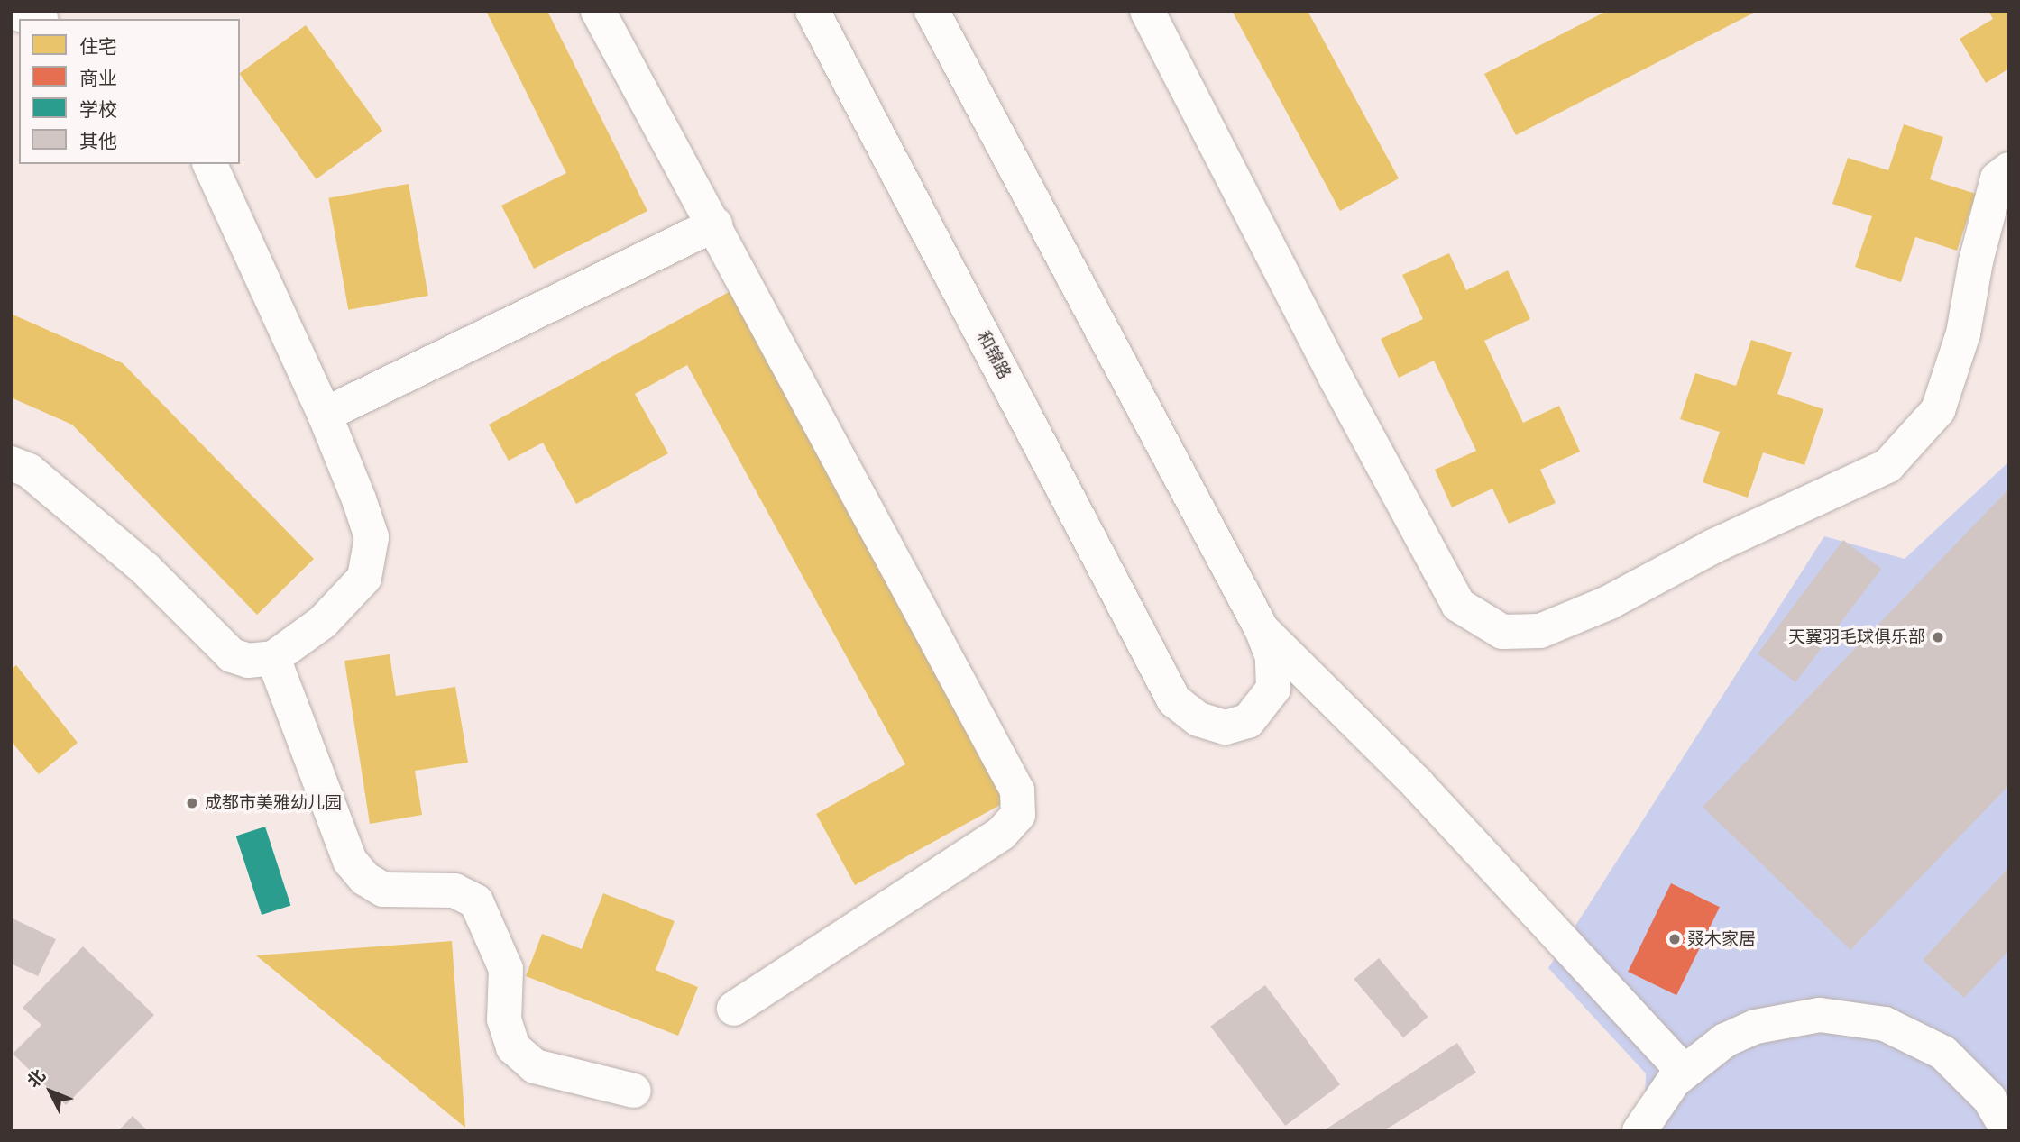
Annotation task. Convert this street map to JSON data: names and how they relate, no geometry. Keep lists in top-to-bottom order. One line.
{"streets":{"street":["和锦路"]},"places":["天翼羽毛球俱乐部","成都市美雅幼儿园","叕木家居"],"legend":["住宅","商业","学校","其他"],"north":"top left"}
